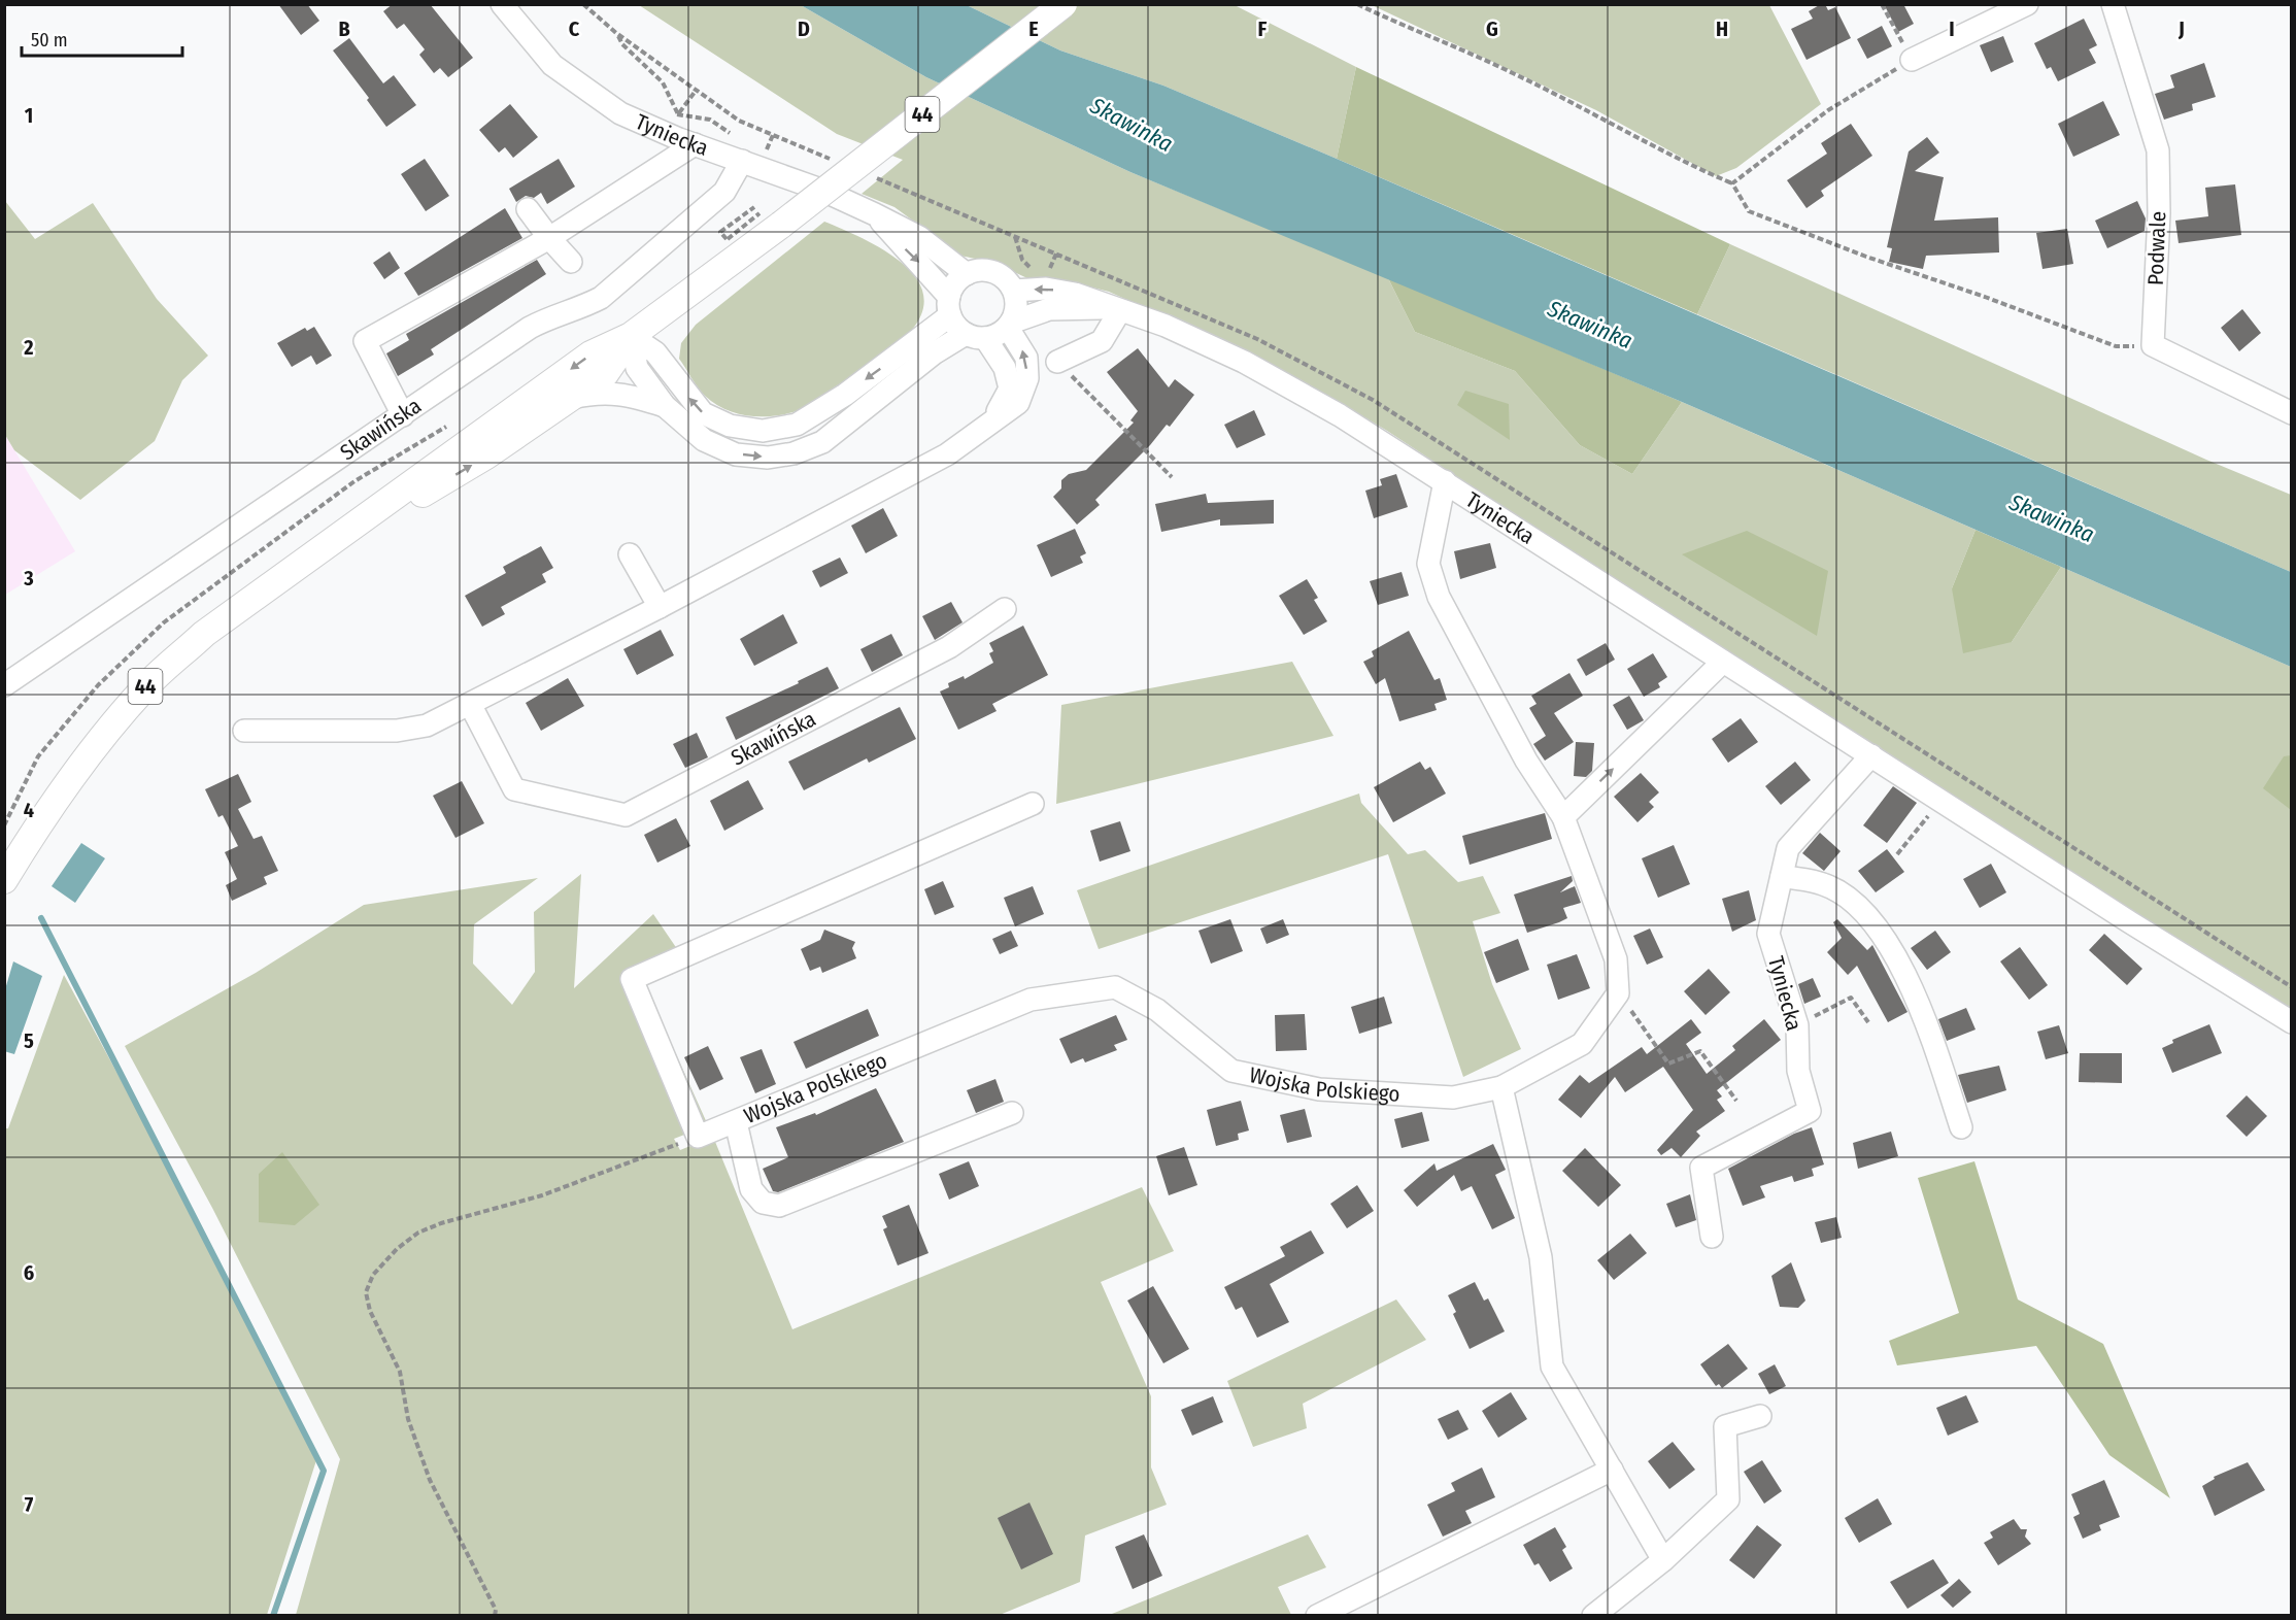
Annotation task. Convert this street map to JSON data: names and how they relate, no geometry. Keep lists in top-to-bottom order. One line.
{"streets":{"main road":["44"],"street":["Tyniecka","Podwale","Skawińska","Wojska Polskiego"]},"crossings":[["Tyniecka","Skawińska"]],"water":["Skawinka"],"scale_bar":"50 m","grid":{"columns":["B","C","D","E","F","G","H","I","J"],"rows":["1","2","3","4","5","6","7"]}}
